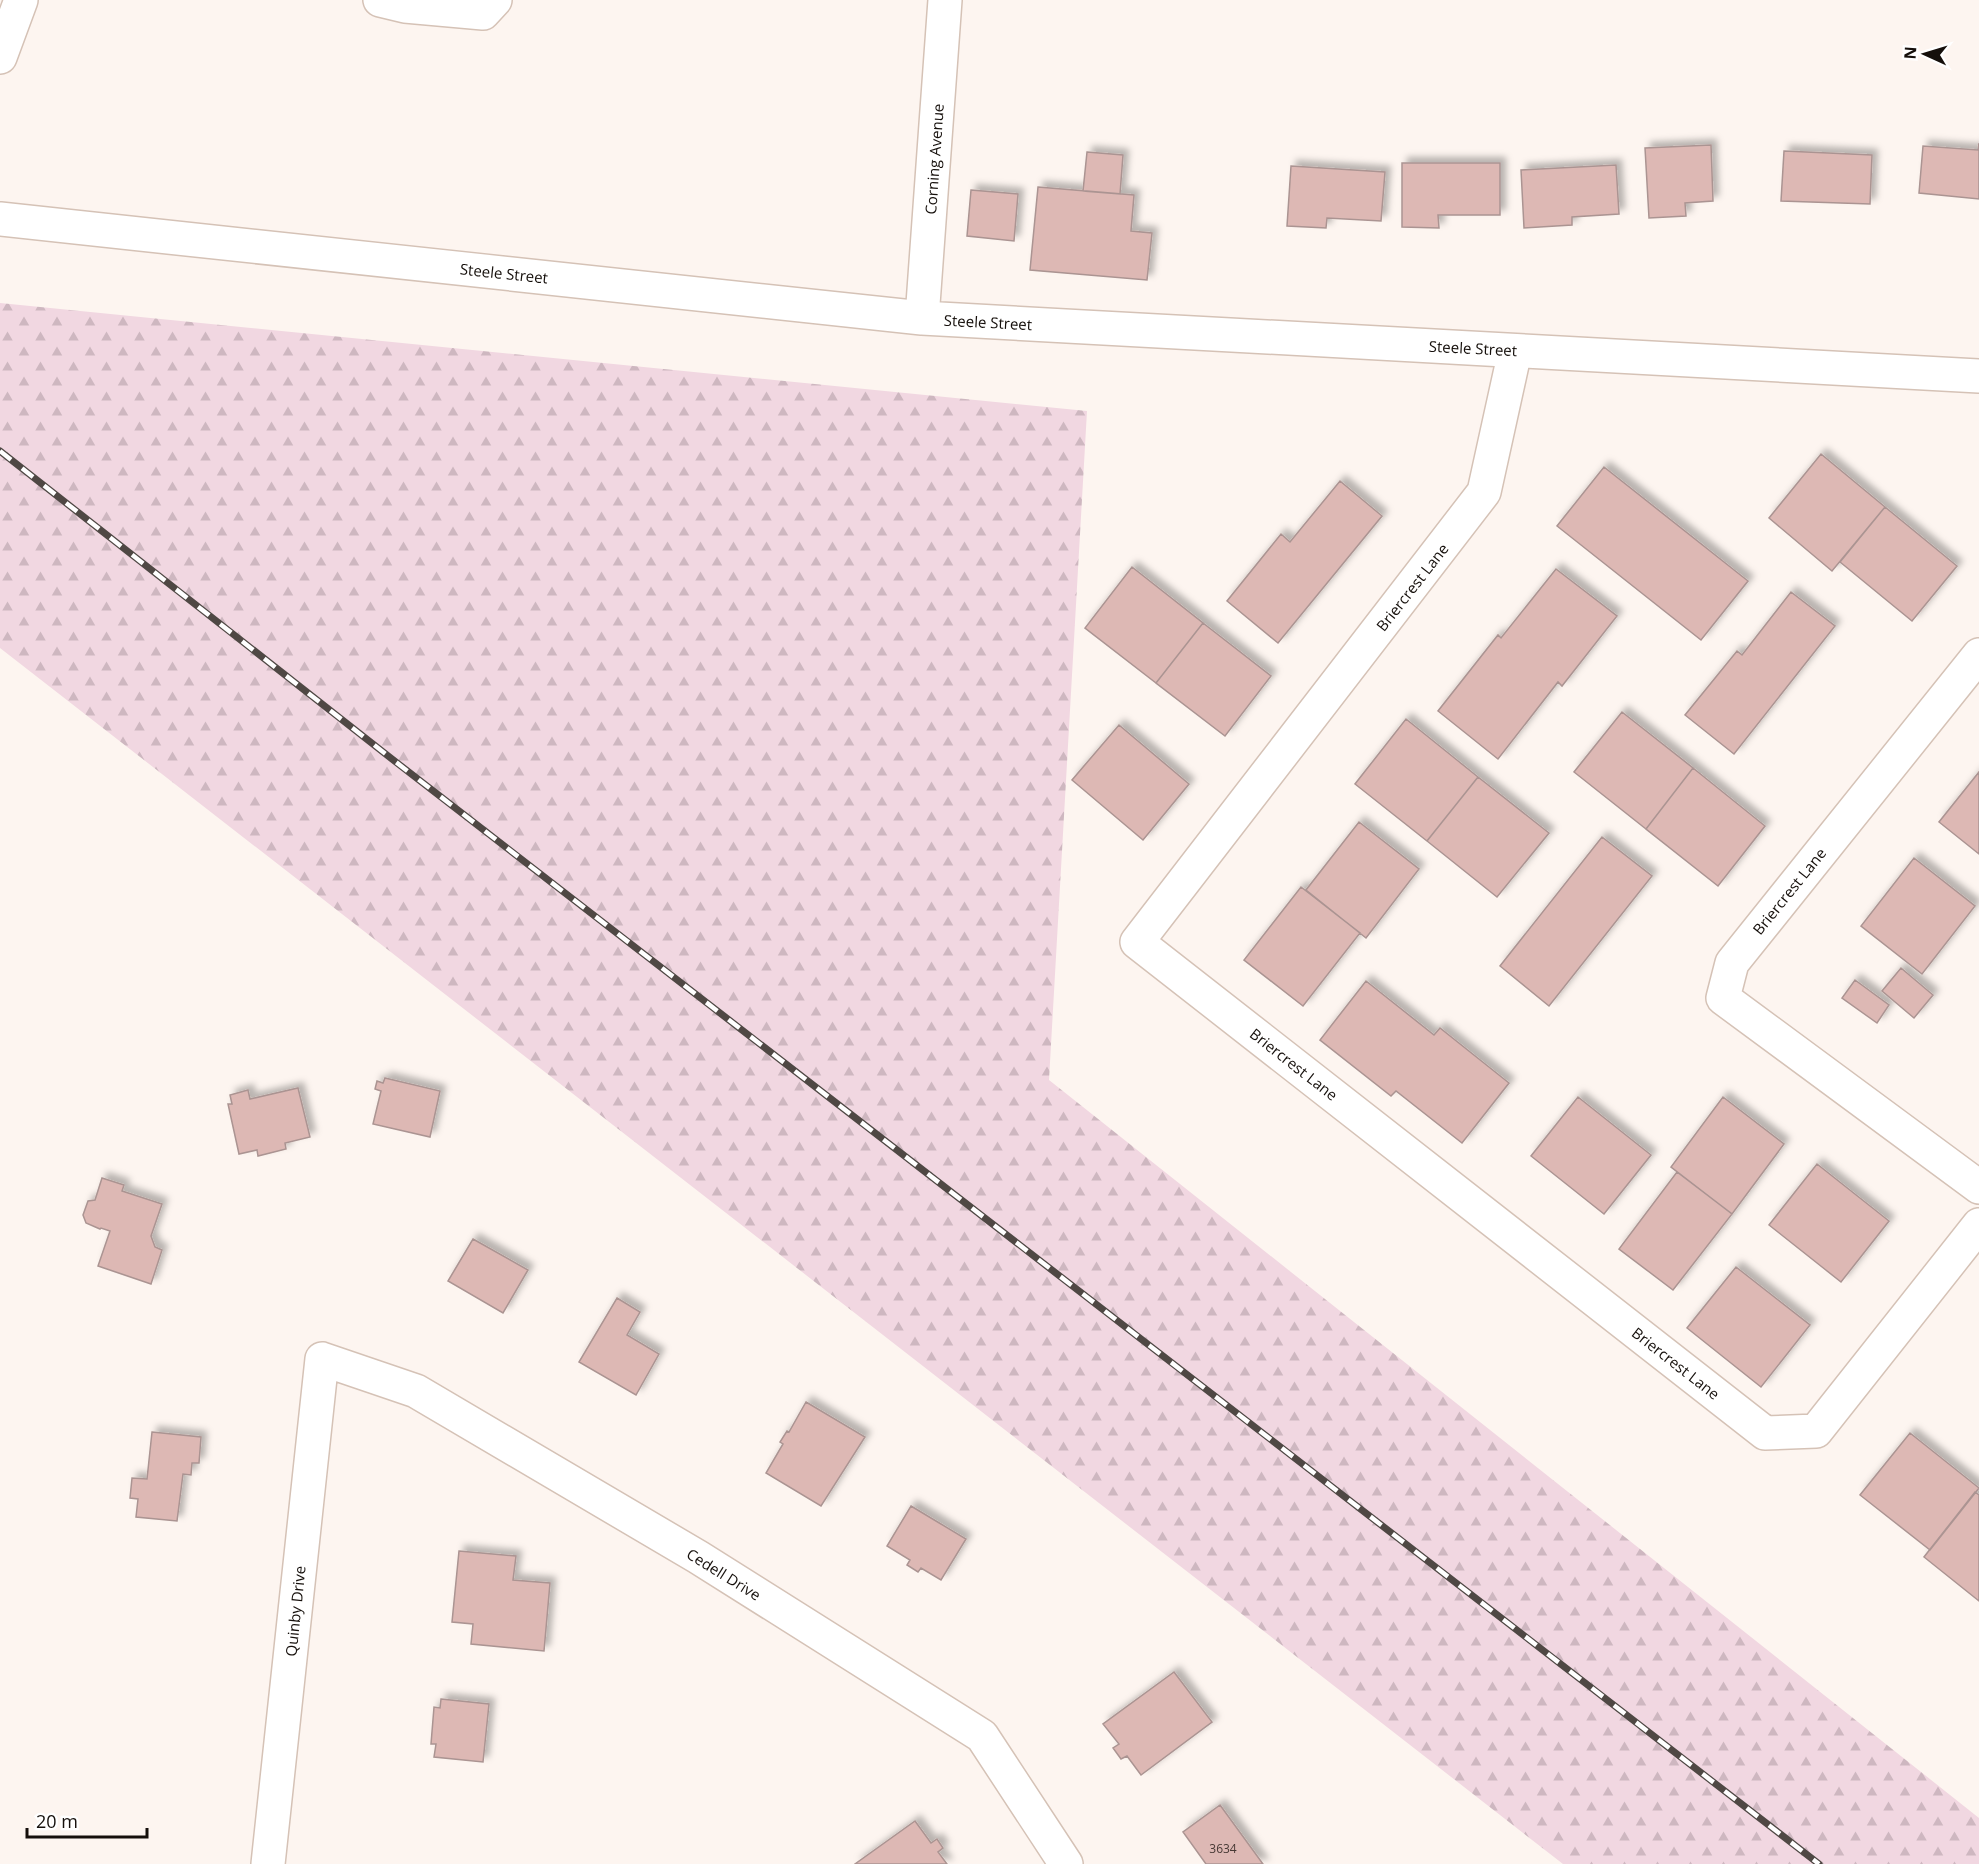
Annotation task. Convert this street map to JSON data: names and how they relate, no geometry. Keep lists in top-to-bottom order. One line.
{"streets":{"street":["Corning Avenue","Steele Street","Briercrest Lane","Cedell Drive","Quinby Drive"]},"crossings":[["Corning Avenue","Steele Street"],["Steele Street","Briercrest Lane"],["Cedell Drive","Quinby Drive"]],"house_numbers":["3634"],"scale_bar":"20 m","north":"left"}
